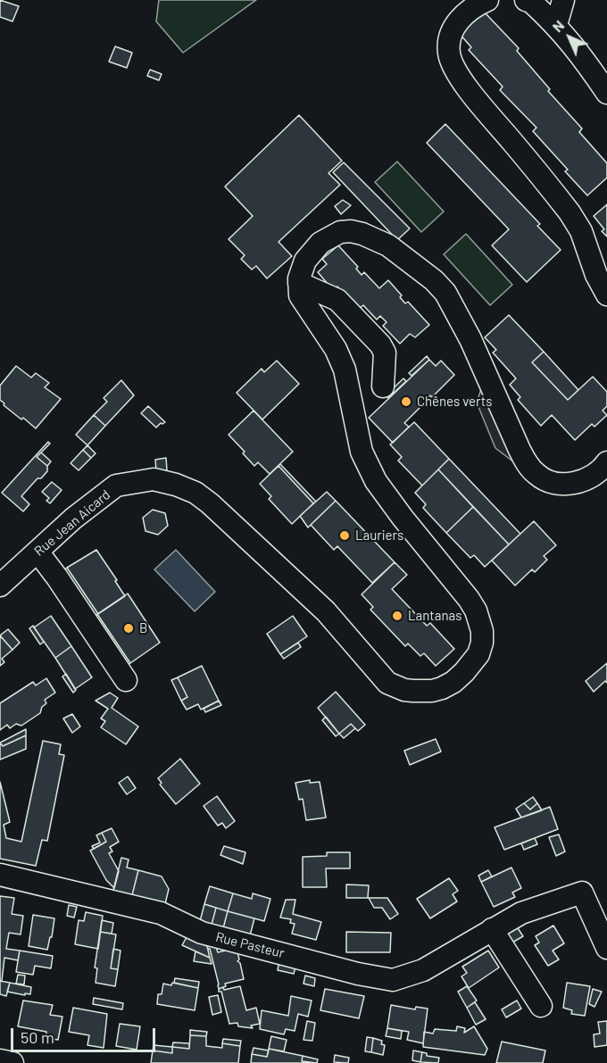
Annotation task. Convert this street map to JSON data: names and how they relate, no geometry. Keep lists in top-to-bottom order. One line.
{"streets":{"street":["Rue Jean Aicard","Rue Pasteur"]},"places":["Chênes verts","Lauriers","Lantanas","B"],"scale_bar":"50 m","north":"top left"}
